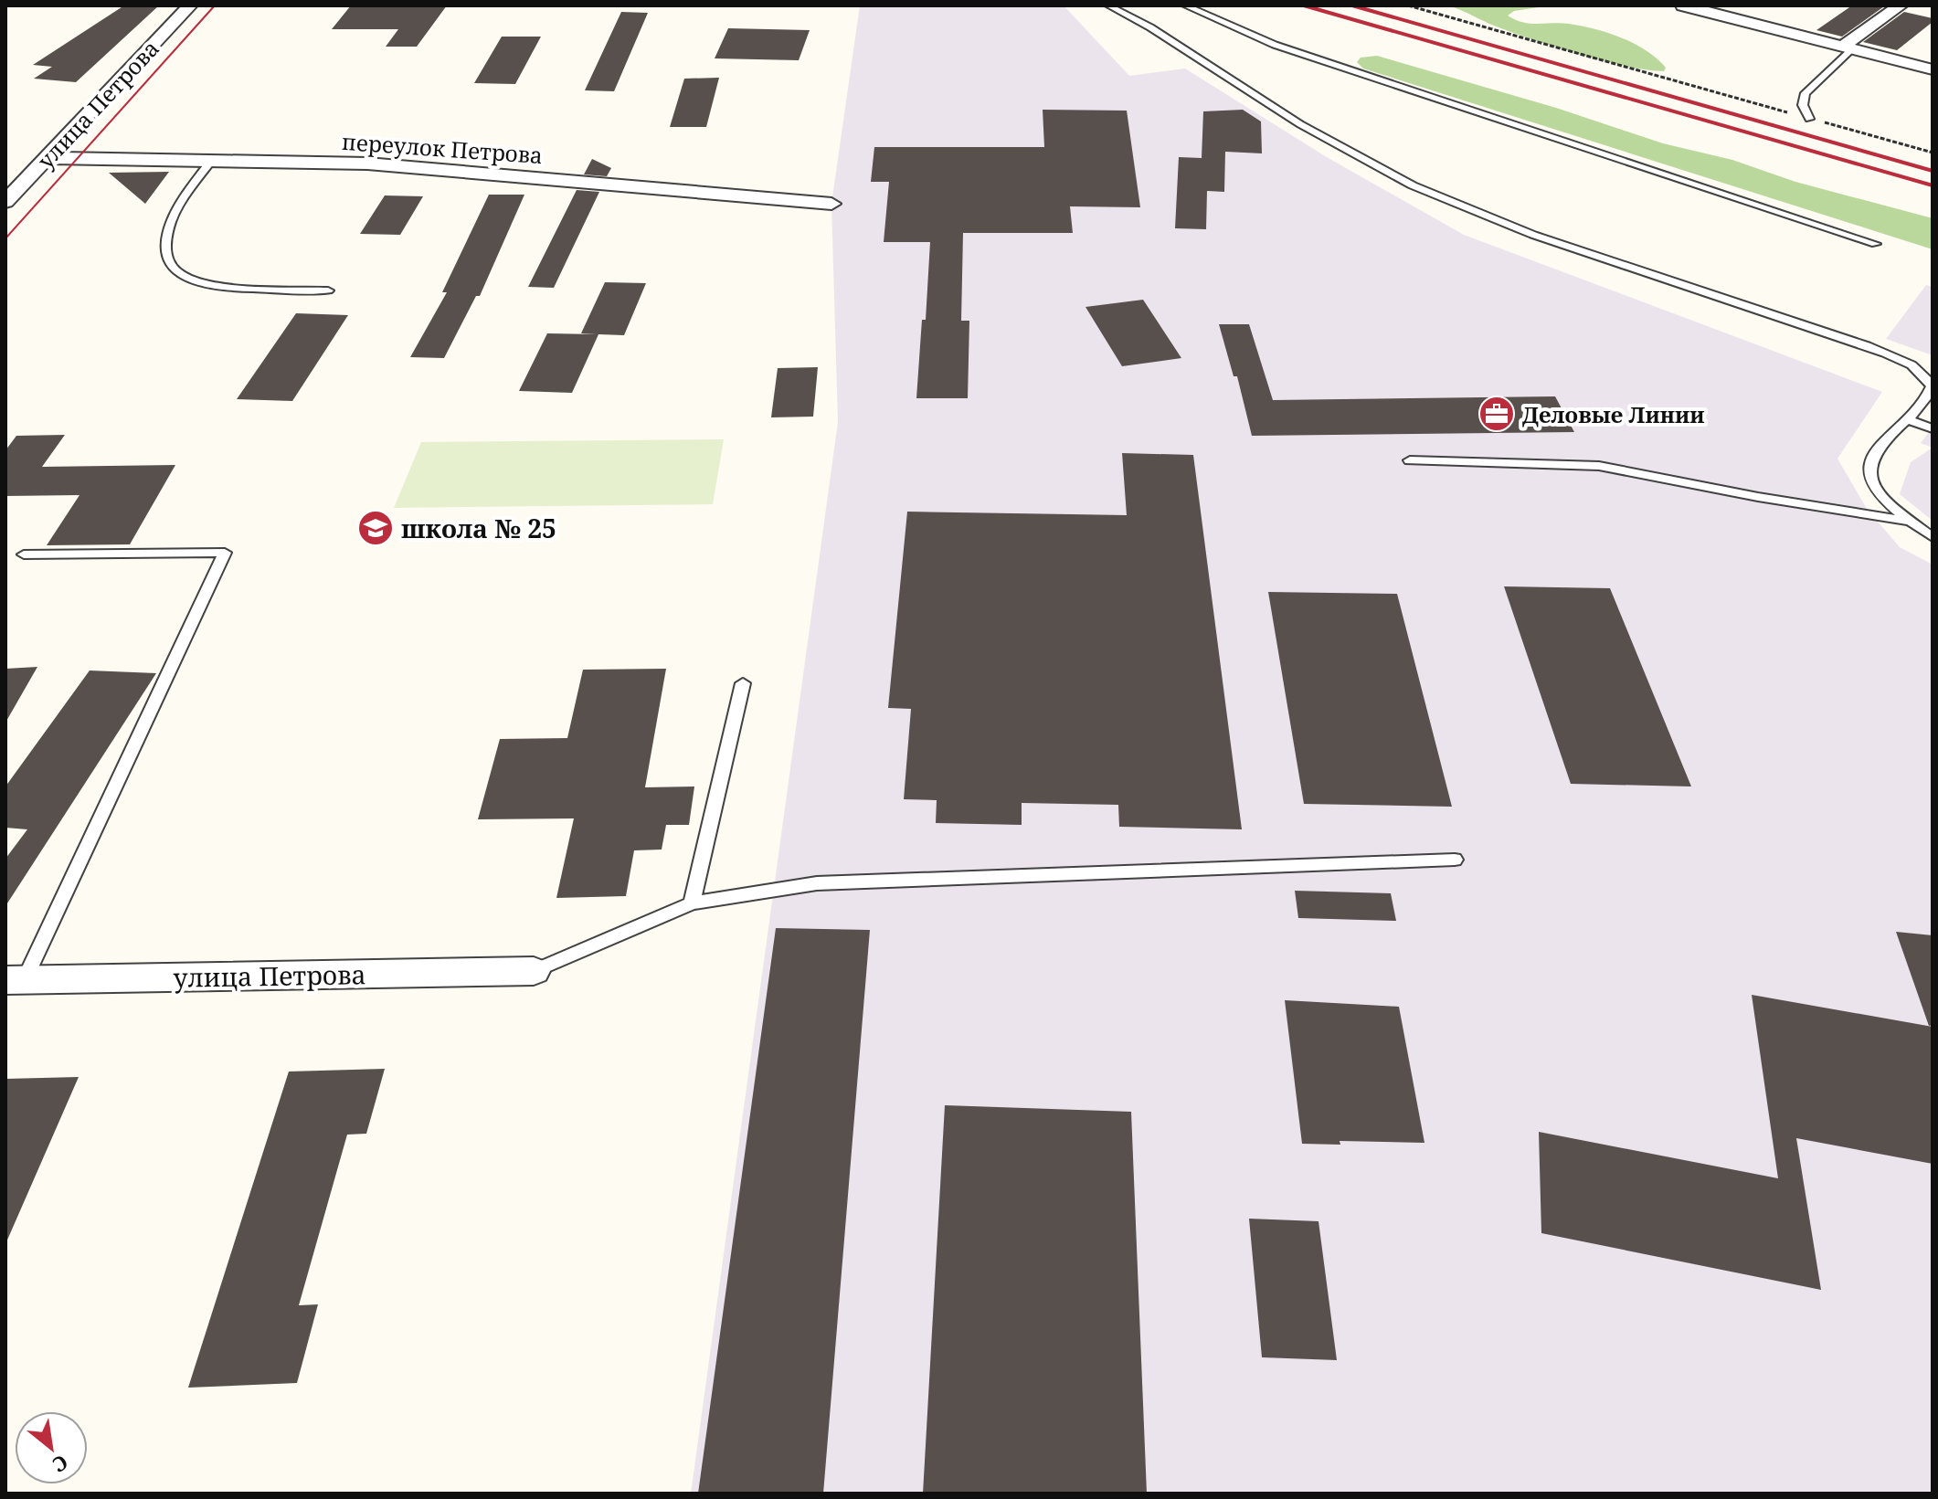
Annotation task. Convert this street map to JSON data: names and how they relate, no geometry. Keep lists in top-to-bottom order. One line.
{"streets":{"street":["улица Петрова","переулок Петрова"]},"crossings":[["улица Петрова","переулок Петрова"]],"places":{"office":["Деловые Линии"],"school or university":["школа № 25"]},"north":"bottom right"}
